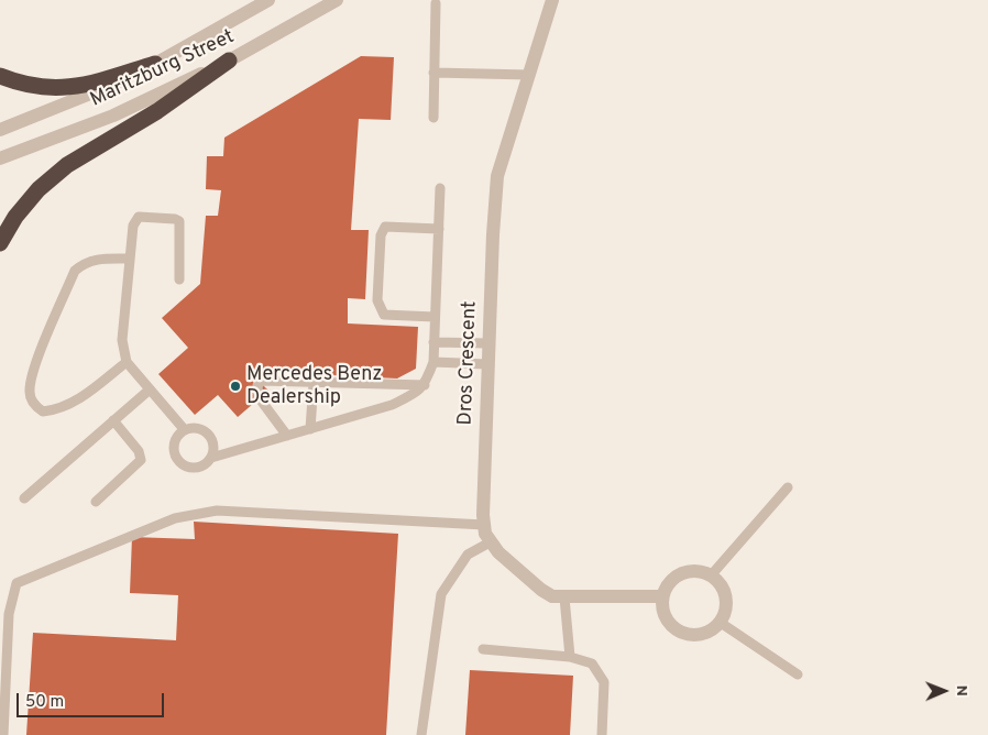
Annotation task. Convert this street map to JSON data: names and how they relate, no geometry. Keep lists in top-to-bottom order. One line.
{"streets":{"street":["Maritzburg Street","Dros Crescent"]},"places":["Mercedes Benz Dealership"],"scale_bar":"50 m","north":"right"}
